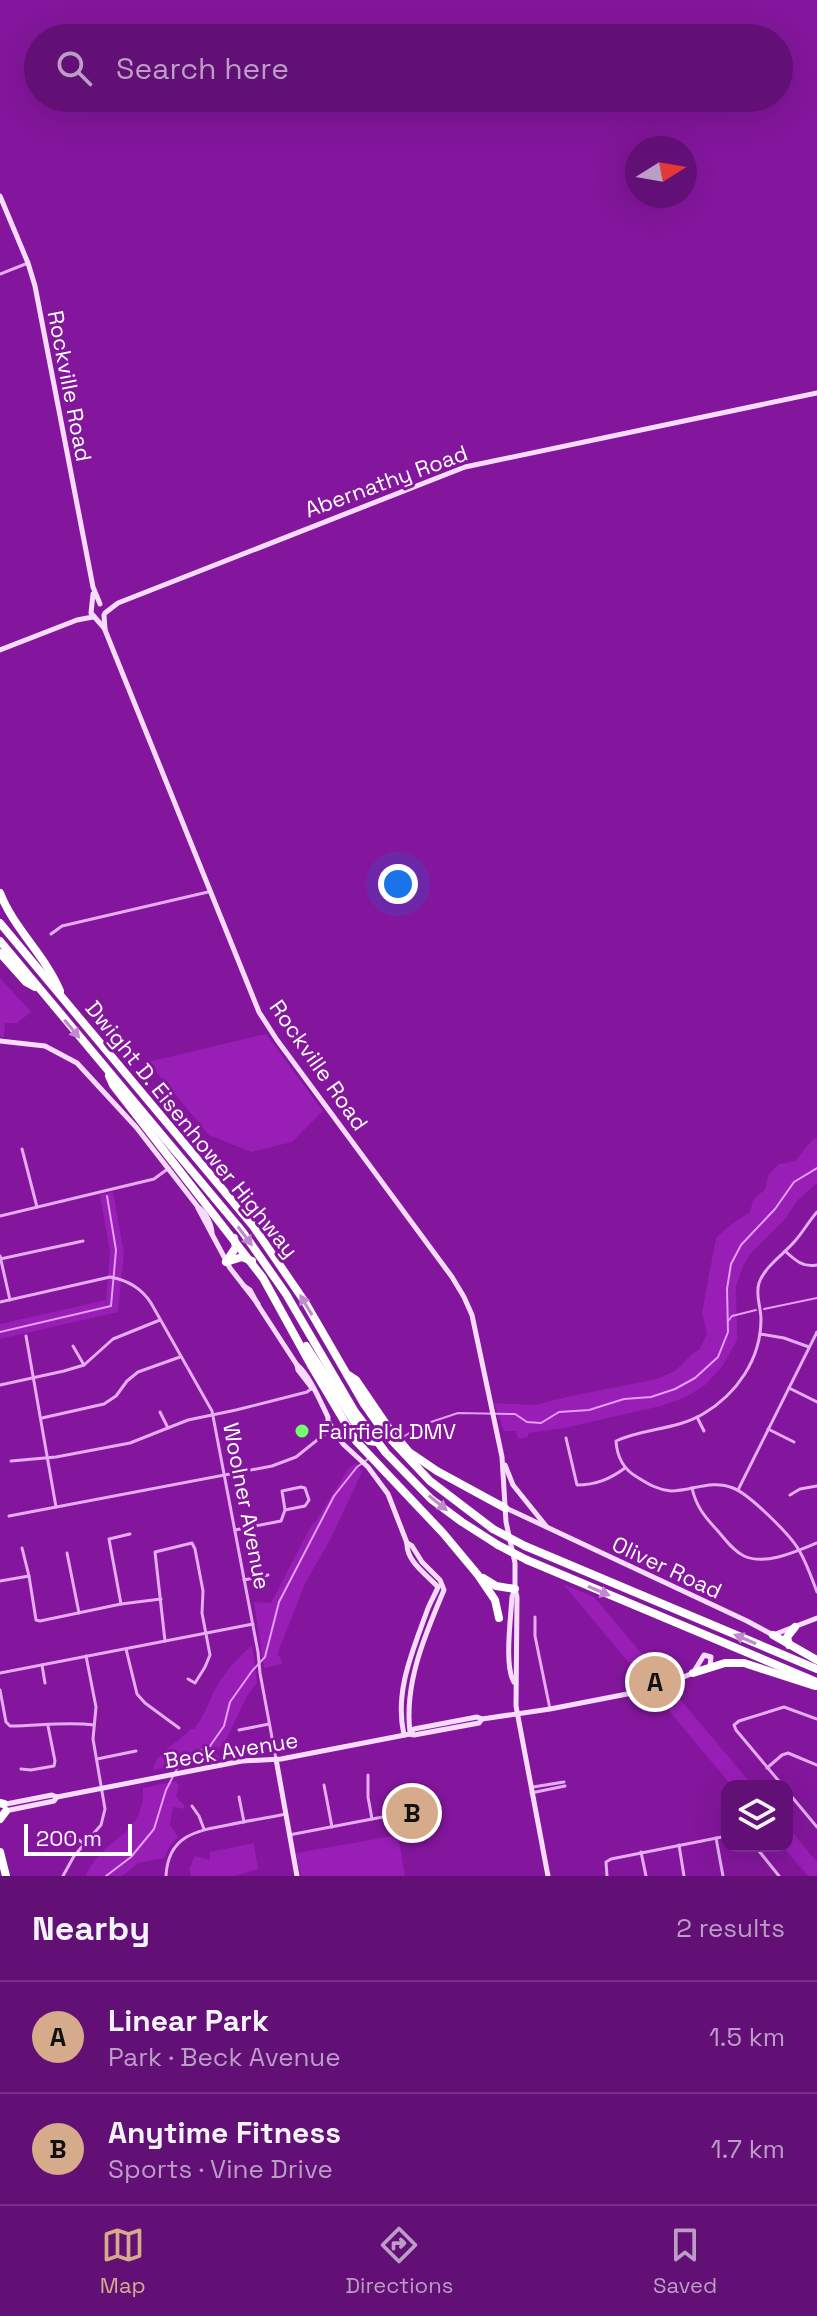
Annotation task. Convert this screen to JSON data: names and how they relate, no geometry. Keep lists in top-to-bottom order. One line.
{"streets":{"highway":["Dwight D. Eisenhower Highway"],"main road":["Rockville Road","Abernathy Road","Woolner Avenue","Oliver Road","Beck Avenue"]},"crossings":[["Rockville Road","Abernathy Road"],["Rockville Road","Oliver Road"],["Rockville Road","Beck Avenue"],["Woolner Avenue","Beck Avenue"]],"places":["Fairfield DMV"],"scale_bar":"200 m","north":"right","page":{"search":"Search here","pins":["A","B"],"scale":"200 m","heading":["Nearby","2 results"],"list":[{"mark":"A","name":"Linear Park","note":"Park · Beck Avenue","value":"1.5 km"},{"mark":"B","name":"Anytime Fitness","note":"Sports · Vine Drive","value":"1.7 km"}],"nav":["Map","Directions","Saved"]}}
